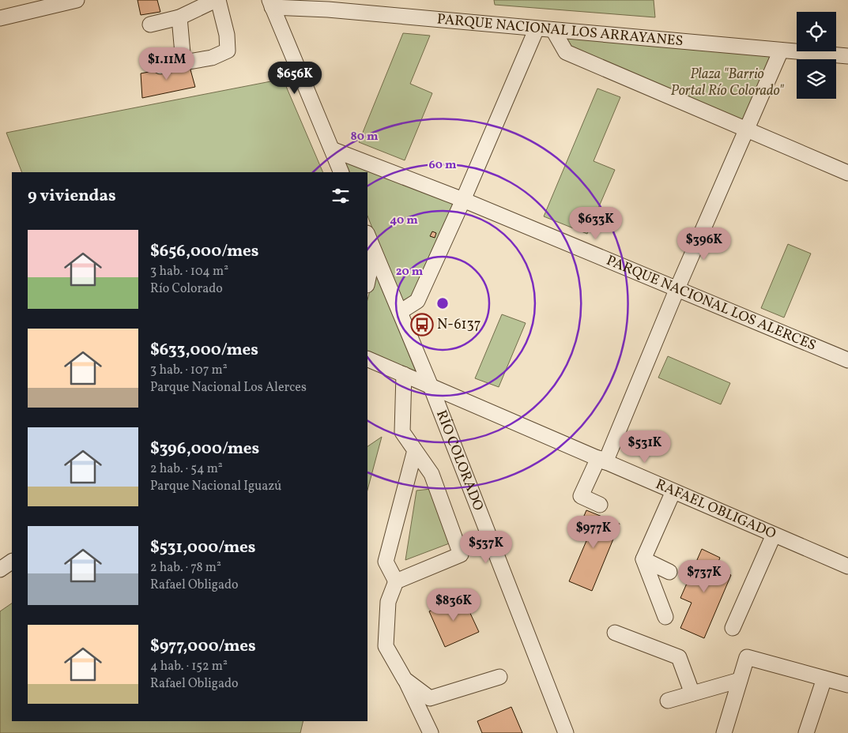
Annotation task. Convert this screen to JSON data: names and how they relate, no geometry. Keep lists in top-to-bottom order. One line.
{"streets":{"street":["PARQUE NACIONAL LOS ARRAYANES","PARQUE NACIONAL LOS ALERCES","RÍO COLORADO","RAFAEL OBLIGADO"]},"crossings":[["RÍO COLORADO","RAFAEL OBLIGADO"]],"parks":["Plaza \"Barrio Portal Río Colorado\""],"places":{"bus stop":["N-6137"]},"page":{"price":["$1.11M","$656K","$633K","$396K","$531K","$977K","$537K","$737K","$836K"],"heading":"9 viviendas","list":[{"name":"$656,000/mes","note":"3 hab. · 104 m² · Río Colorado"},{"name":"$633,000/mes","note":"3 hab. · 107 m² · Parque Nacional Los Alerces"},{"name":"$396,000/mes","note":"2 hab. · 54 m² · Parque Nacional Iguazú"},{"name":"$531,000/mes","note":"2 hab. · 78 m² · Rafael Obligado"},{"name":"$977,000/mes","note":"4 hab. · 152 m² · Rafael Obligado"}]},"rings":["80 m","60 m","40 m","20 m"]}
